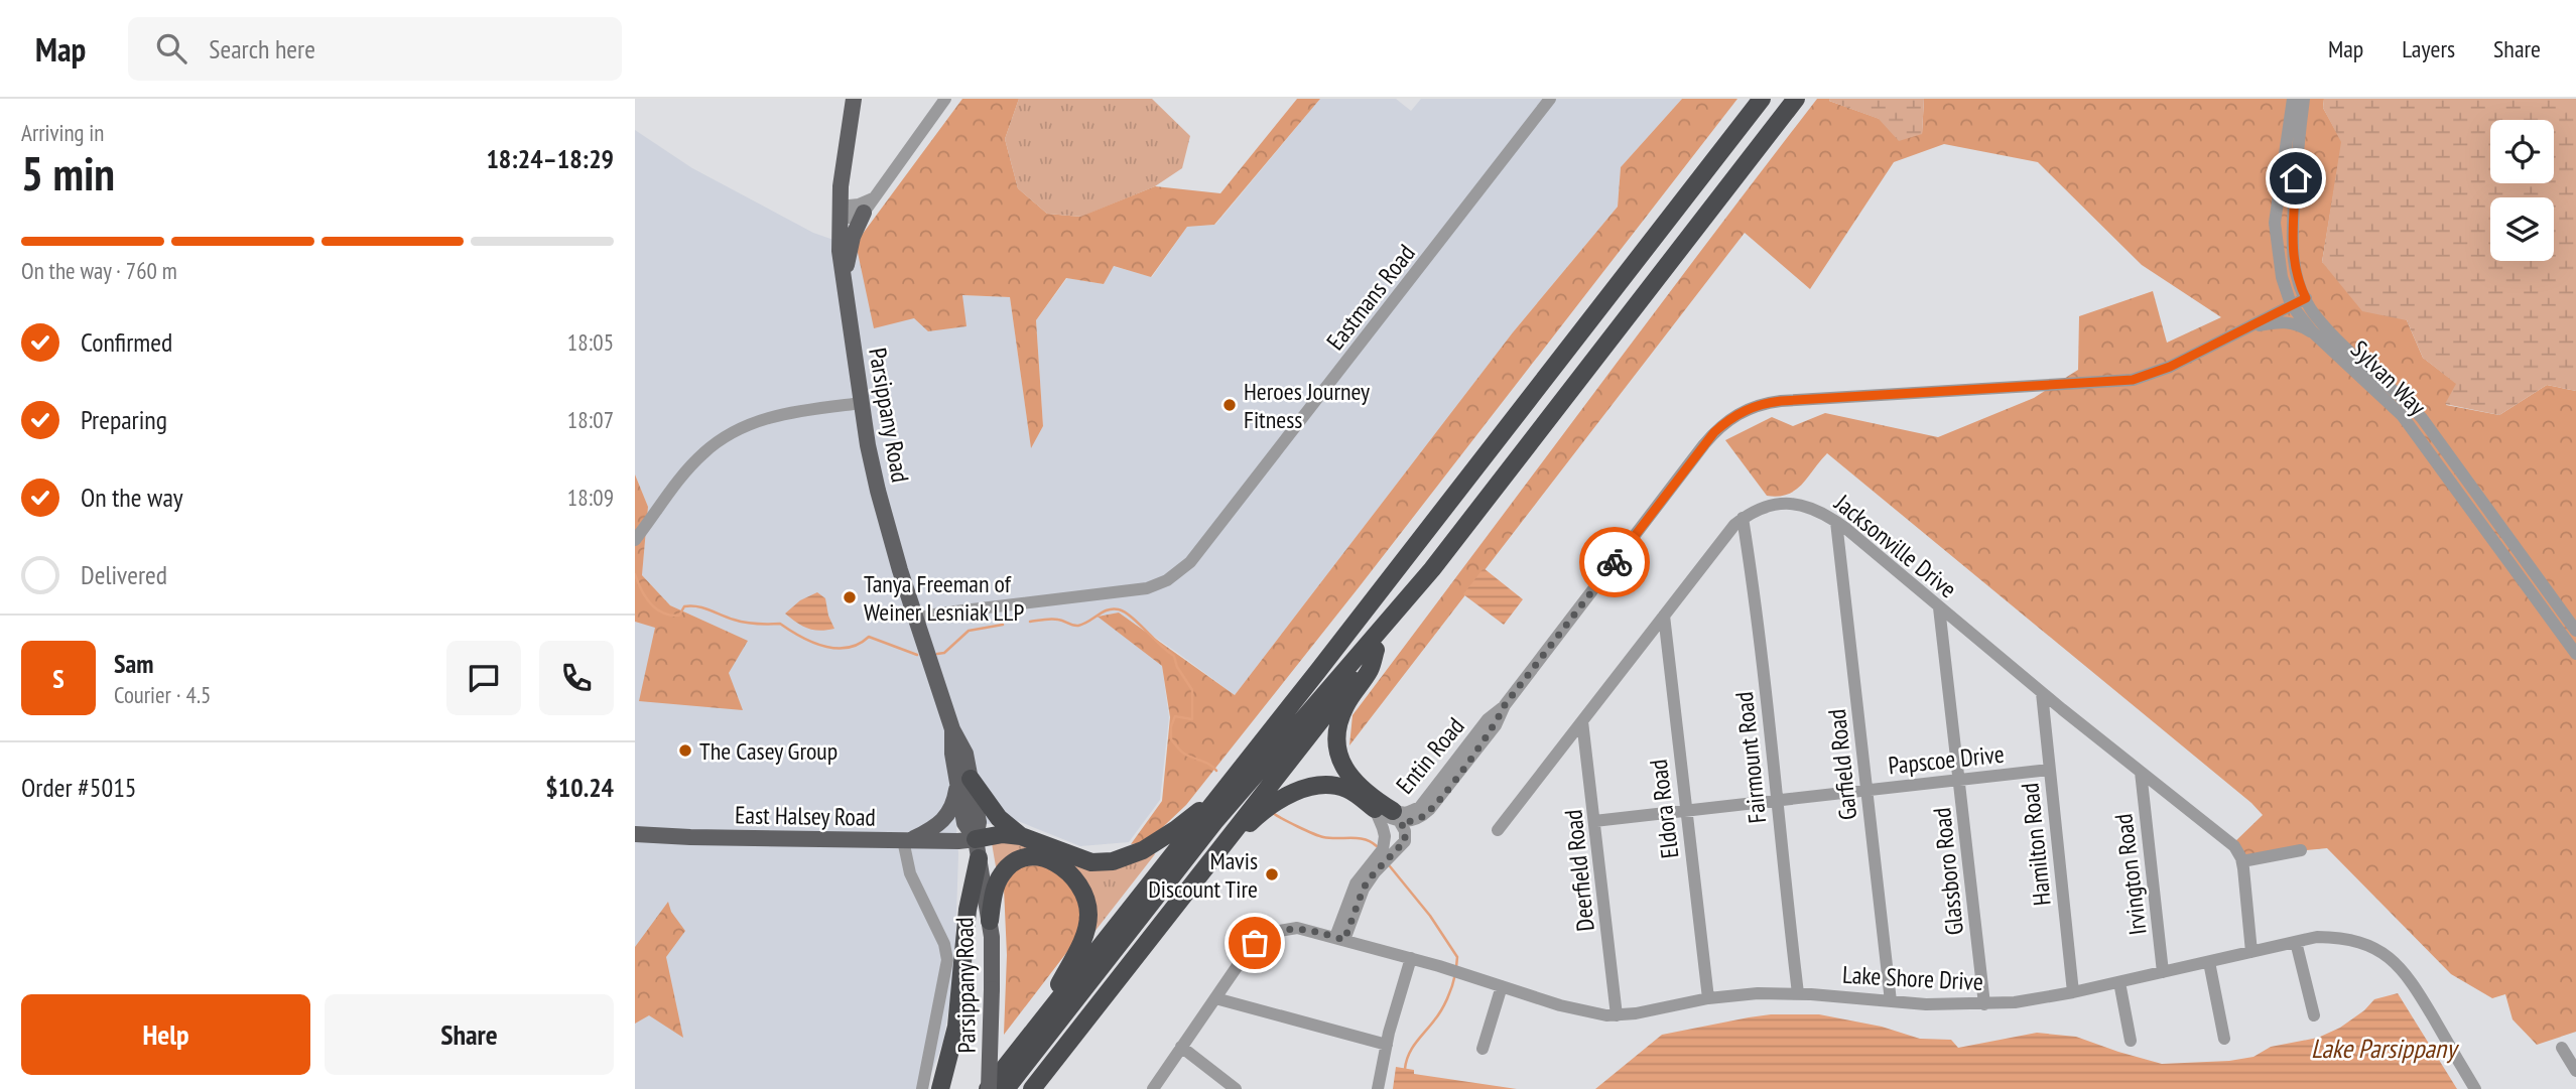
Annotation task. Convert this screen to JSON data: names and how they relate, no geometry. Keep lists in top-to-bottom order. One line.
{"streets":{"main road":["Parsippany Road","East Halsey Road"],"street":["Eastmans Road","Sylvan Way","Jacksonville Drive","Entin Road","Fairmount Road","Papscoe Drive","Garfield Road","Eldora Road","Hamilton Road","Deerfield Road","Glassboro Road","Irvington Road","Lake Shore Drive"]},"crossings":[["Eastmans Road","Parsippany Road"],["Sylvan Way","Entin Road"],["Parsippany Road","East Halsey Road"],["Jacksonville Drive","Fairmount Road"],["Jacksonville Drive","Garfield Road"],["Jacksonville Drive","Eldora Road"],["Jacksonville Drive","Hamilton Road"],["Jacksonville Drive","Deerfield Road"],["Jacksonville Drive","Glassboro Road"],["Jacksonville Drive","Irvington Road"],["Entin Road","Lake Shore Drive"],["Fairmount Road","Papscoe Drive"],["Fairmount Road","Lake Shore Drive"],["Papscoe Drive","Garfield Road"],["Papscoe Drive","Eldora Road"],["Papscoe Drive","Hamilton Road"],["Papscoe Drive","Deerfield Road"],["Papscoe Drive","Glassboro Road"],["Garfield Road","Lake Shore Drive"],["Eldora Road","Lake Shore Drive"],["Hamilton Road","Lake Shore Drive"],["Deerfield Road","Lake Shore Drive"],["Glassboro Road","Lake Shore Drive"],["Irvington Road","Lake Shore Drive"]],"water":["Lake Parsippany"],"places":["Heroes Journey Fitness","Tanya Freeman of Weiner Lesniak LLP","The Casey Group","Mavis Discount Tire"],"page":{"header":"Map","search":"Search here","nav":["Map","Layers","Share"],"heading":["5 min","Arriving in","18:24–18:29"],"panel":["Sam","Courier · 4.5","Order #5015","$10.24"],"bar":"On the way · 760 m","list":[["Confirmed","18:05"],["Preparing","18:07"],["On the way","18:09"],"Delivered"],"round":"S","buttons":["Help","Share"]}}
